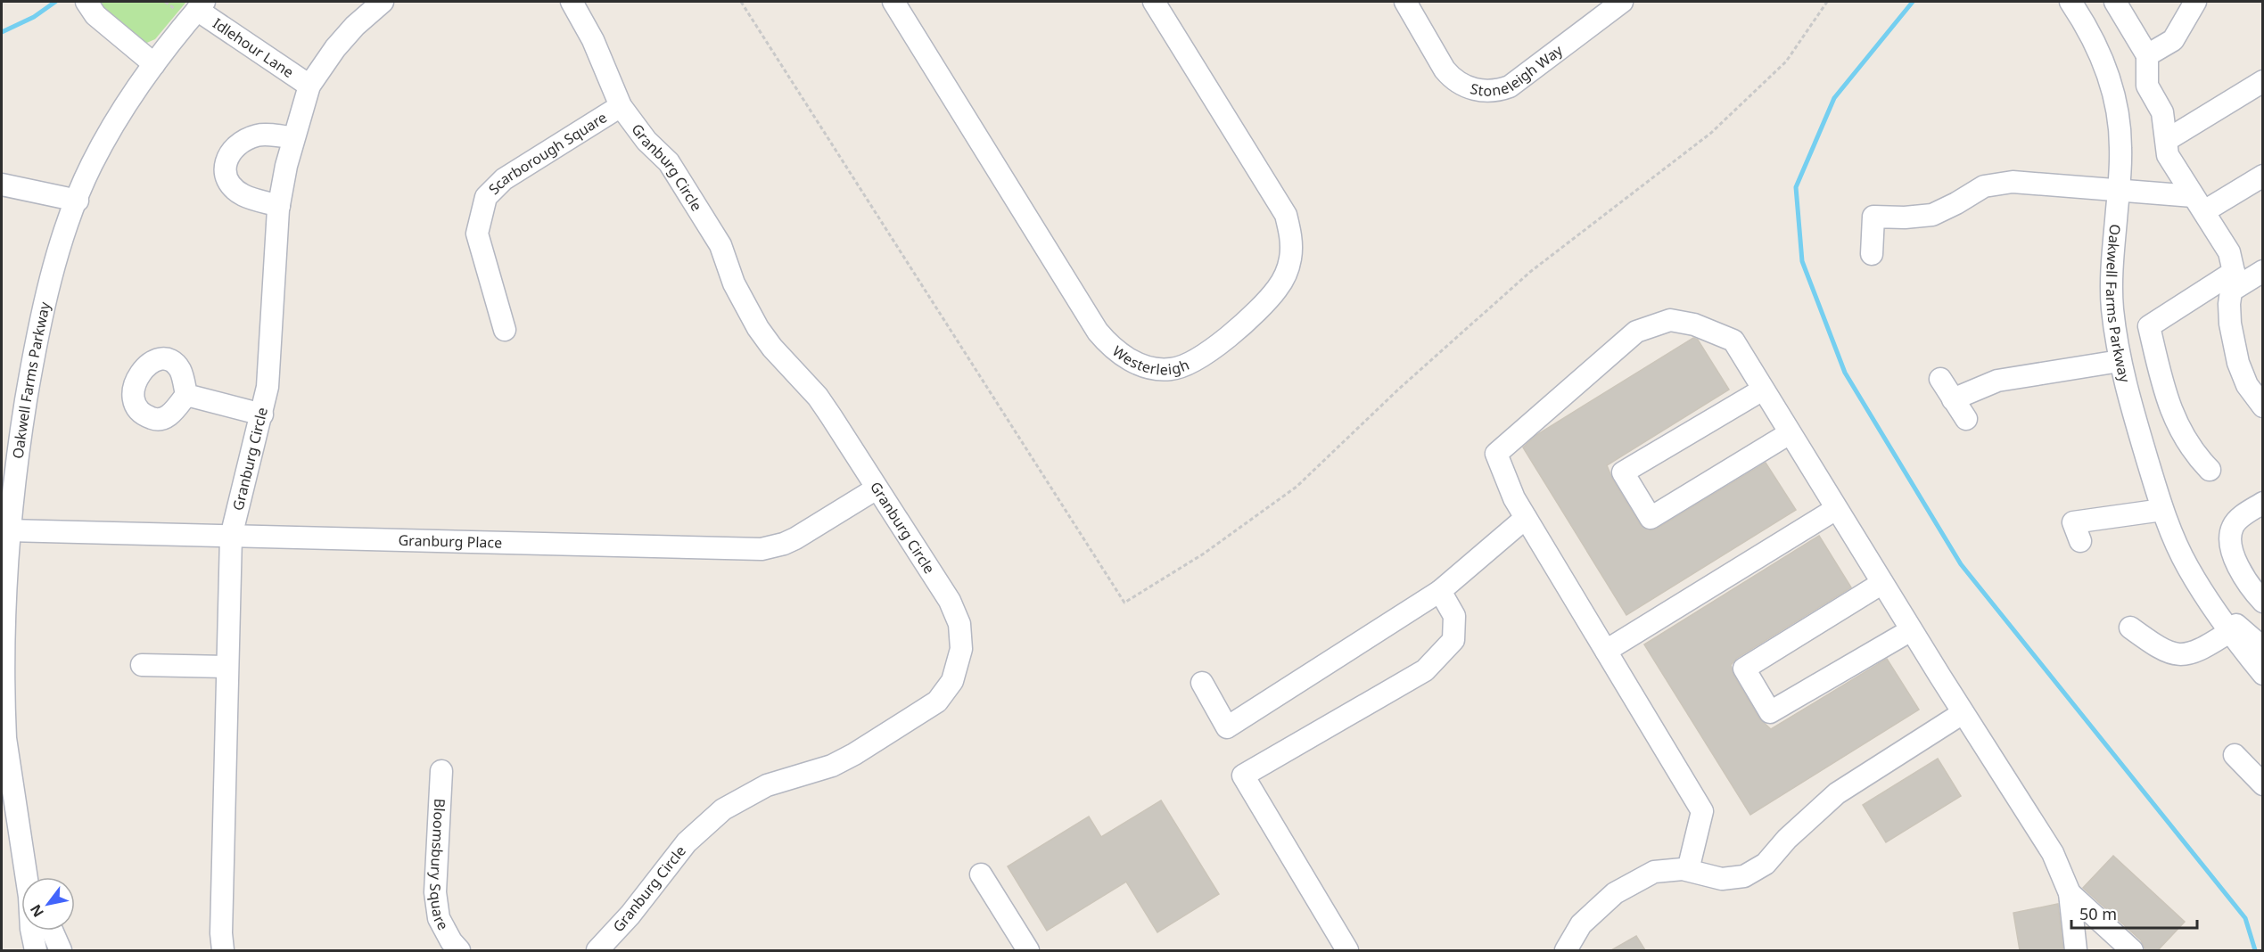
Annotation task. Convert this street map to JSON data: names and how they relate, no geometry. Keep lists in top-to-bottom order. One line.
{"streets":{"street":["Idlehour Lane","Stoneleigh Way","Scarborough Square","Granburg Circle","Oakwell Farms Parkway","Westerleigh","Granburg Place","Bloomsbury Square"]},"crossings":[["Idlehour Lane","Granburg Circle"],["Idlehour Lane","Oakwell Farms Parkway"],["Scarborough Square","Granburg Circle"],["Granburg Circle","Granburg Place"],["Oakwell Farms Parkway","Granburg Place"]],"scale_bar":"50 m","north":"bottom left"}
